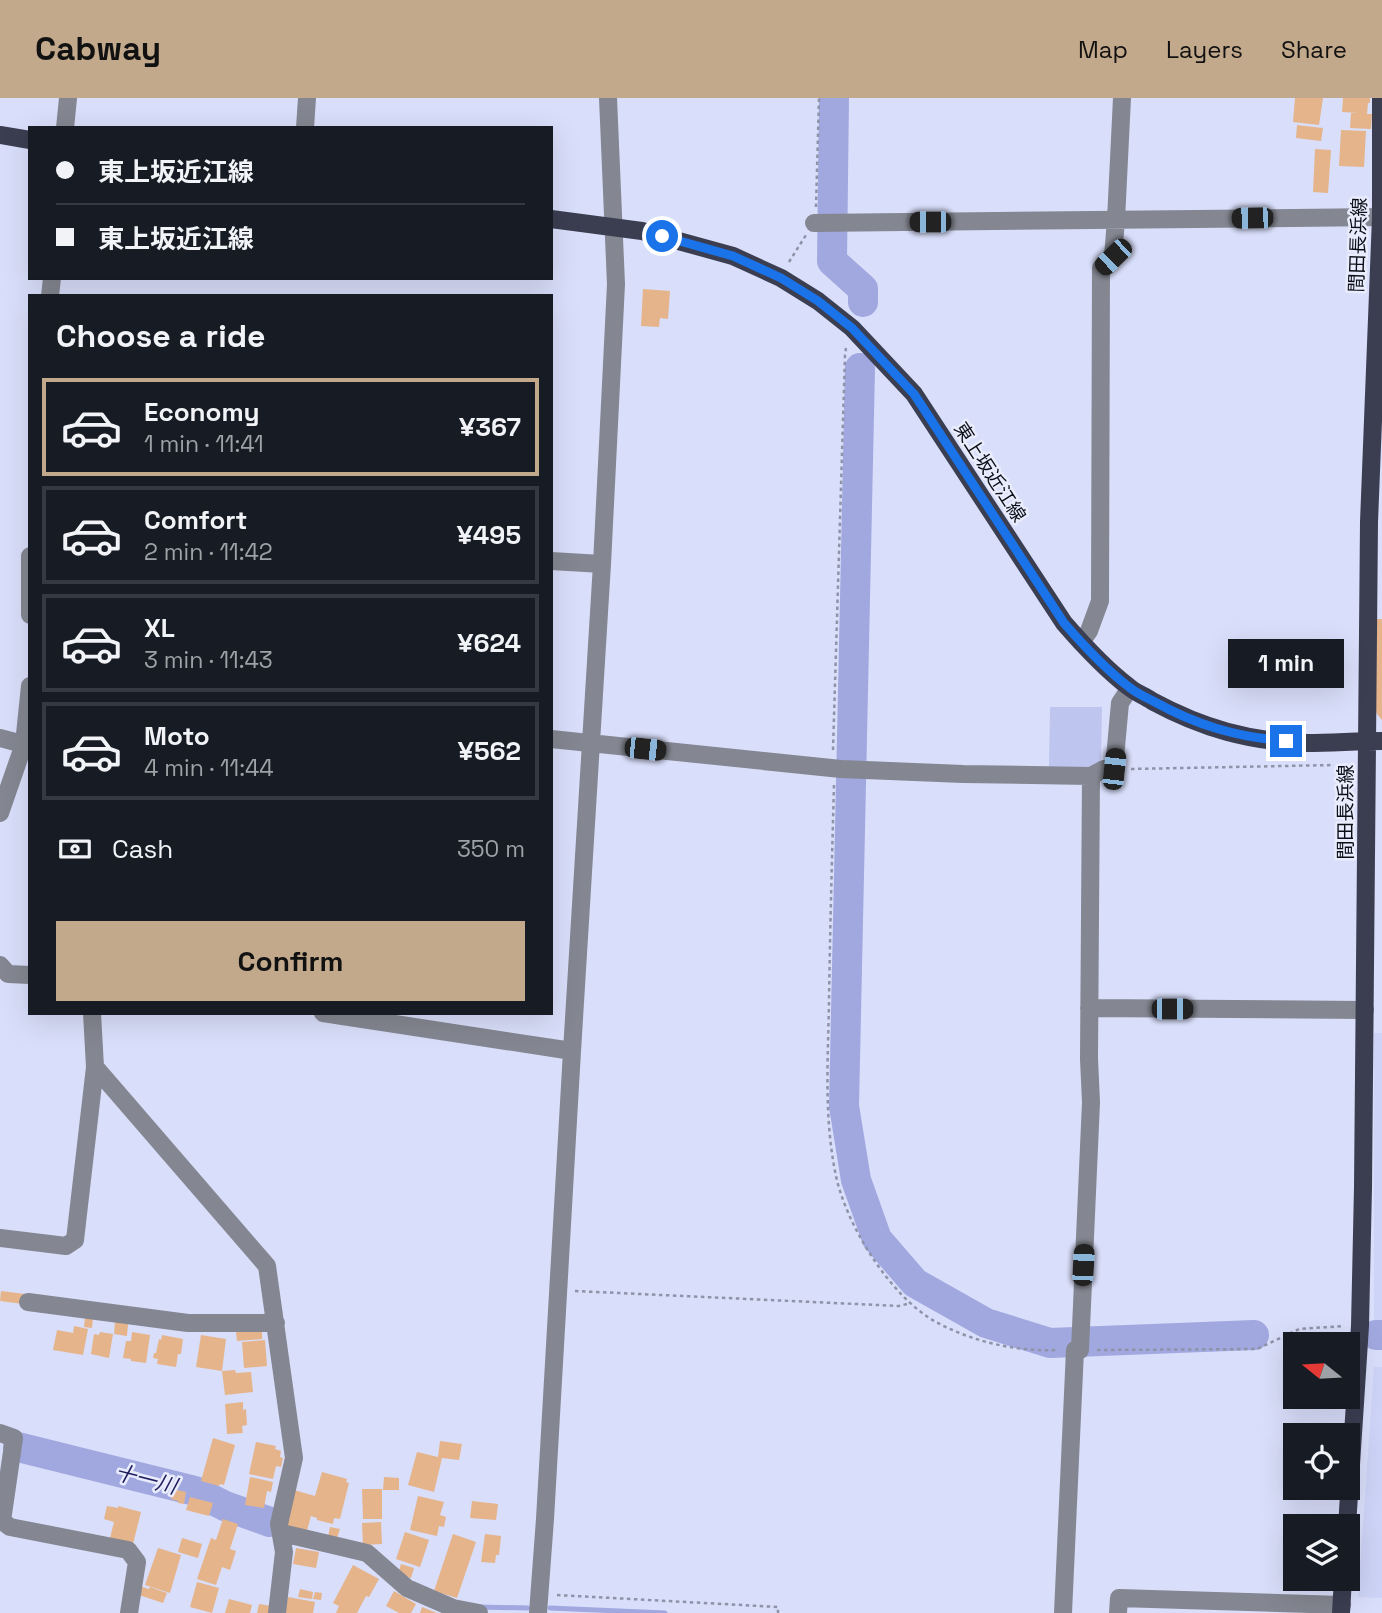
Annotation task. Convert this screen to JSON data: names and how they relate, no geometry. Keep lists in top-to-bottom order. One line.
{"streets":{"main road":["間田長浜線","東上坂近江線"]},"crossings":[["間田長浜線","東上坂近江線"]],"water":["十一川"],"north":"left","page":{"header":"Cabway","nav":["Map","Layers","Share"],"banner":["東上坂近江線","東上坂近江線"],"heading":"Choose a ride","list":[{"name":"Economy","note":"1 min · 11:41","value":"¥367"},{"name":"Comfort","note":"2 min · 11:42","value":"¥495"},{"name":"XL","note":"3 min · 11:43","value":"¥624"},{"name":"Moto","note":"4 min · 11:44","value":"¥562"}],"bubble":"1 min","pay":["Cash","350 m"],"buttons":"Confirm"}}
